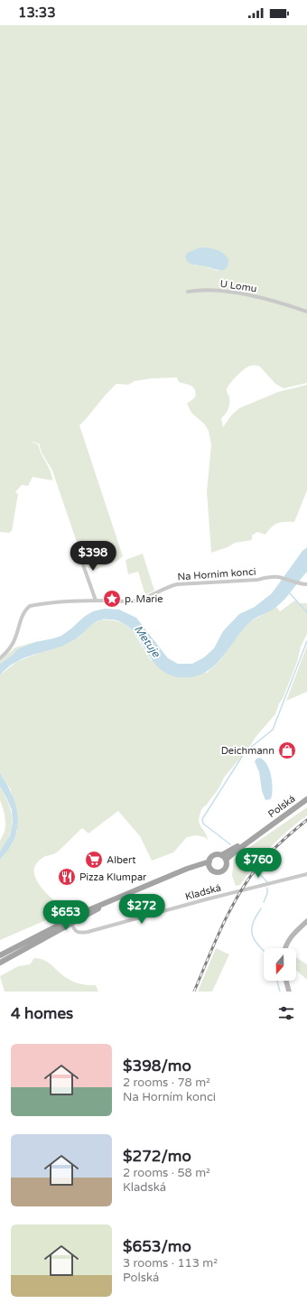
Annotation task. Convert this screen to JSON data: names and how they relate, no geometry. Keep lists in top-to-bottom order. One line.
{"streets":{"main road":["Polská"],"street":["U Lomu","Na Horním konci","Kladská"]},"water":["Metuje"],"places":{"place":["p. Marie"],"shop":["Deichmann"],"supermarket":["Albert"],"restaurant":["Pizza Klumpar"]},"north":"bottom","page":{"status":"13:33","price":["$398","$760","$272","$653"],"heading":"4 homes","list":[{"name":"$398/mo","note":"2 rooms · 78 m² · Na Horním konci"},{"name":"$272/mo","note":"2 rooms · 58 m² · Kladská"},{"name":"$653/mo","note":"3 rooms · 113 m² · Polská"}]}}
